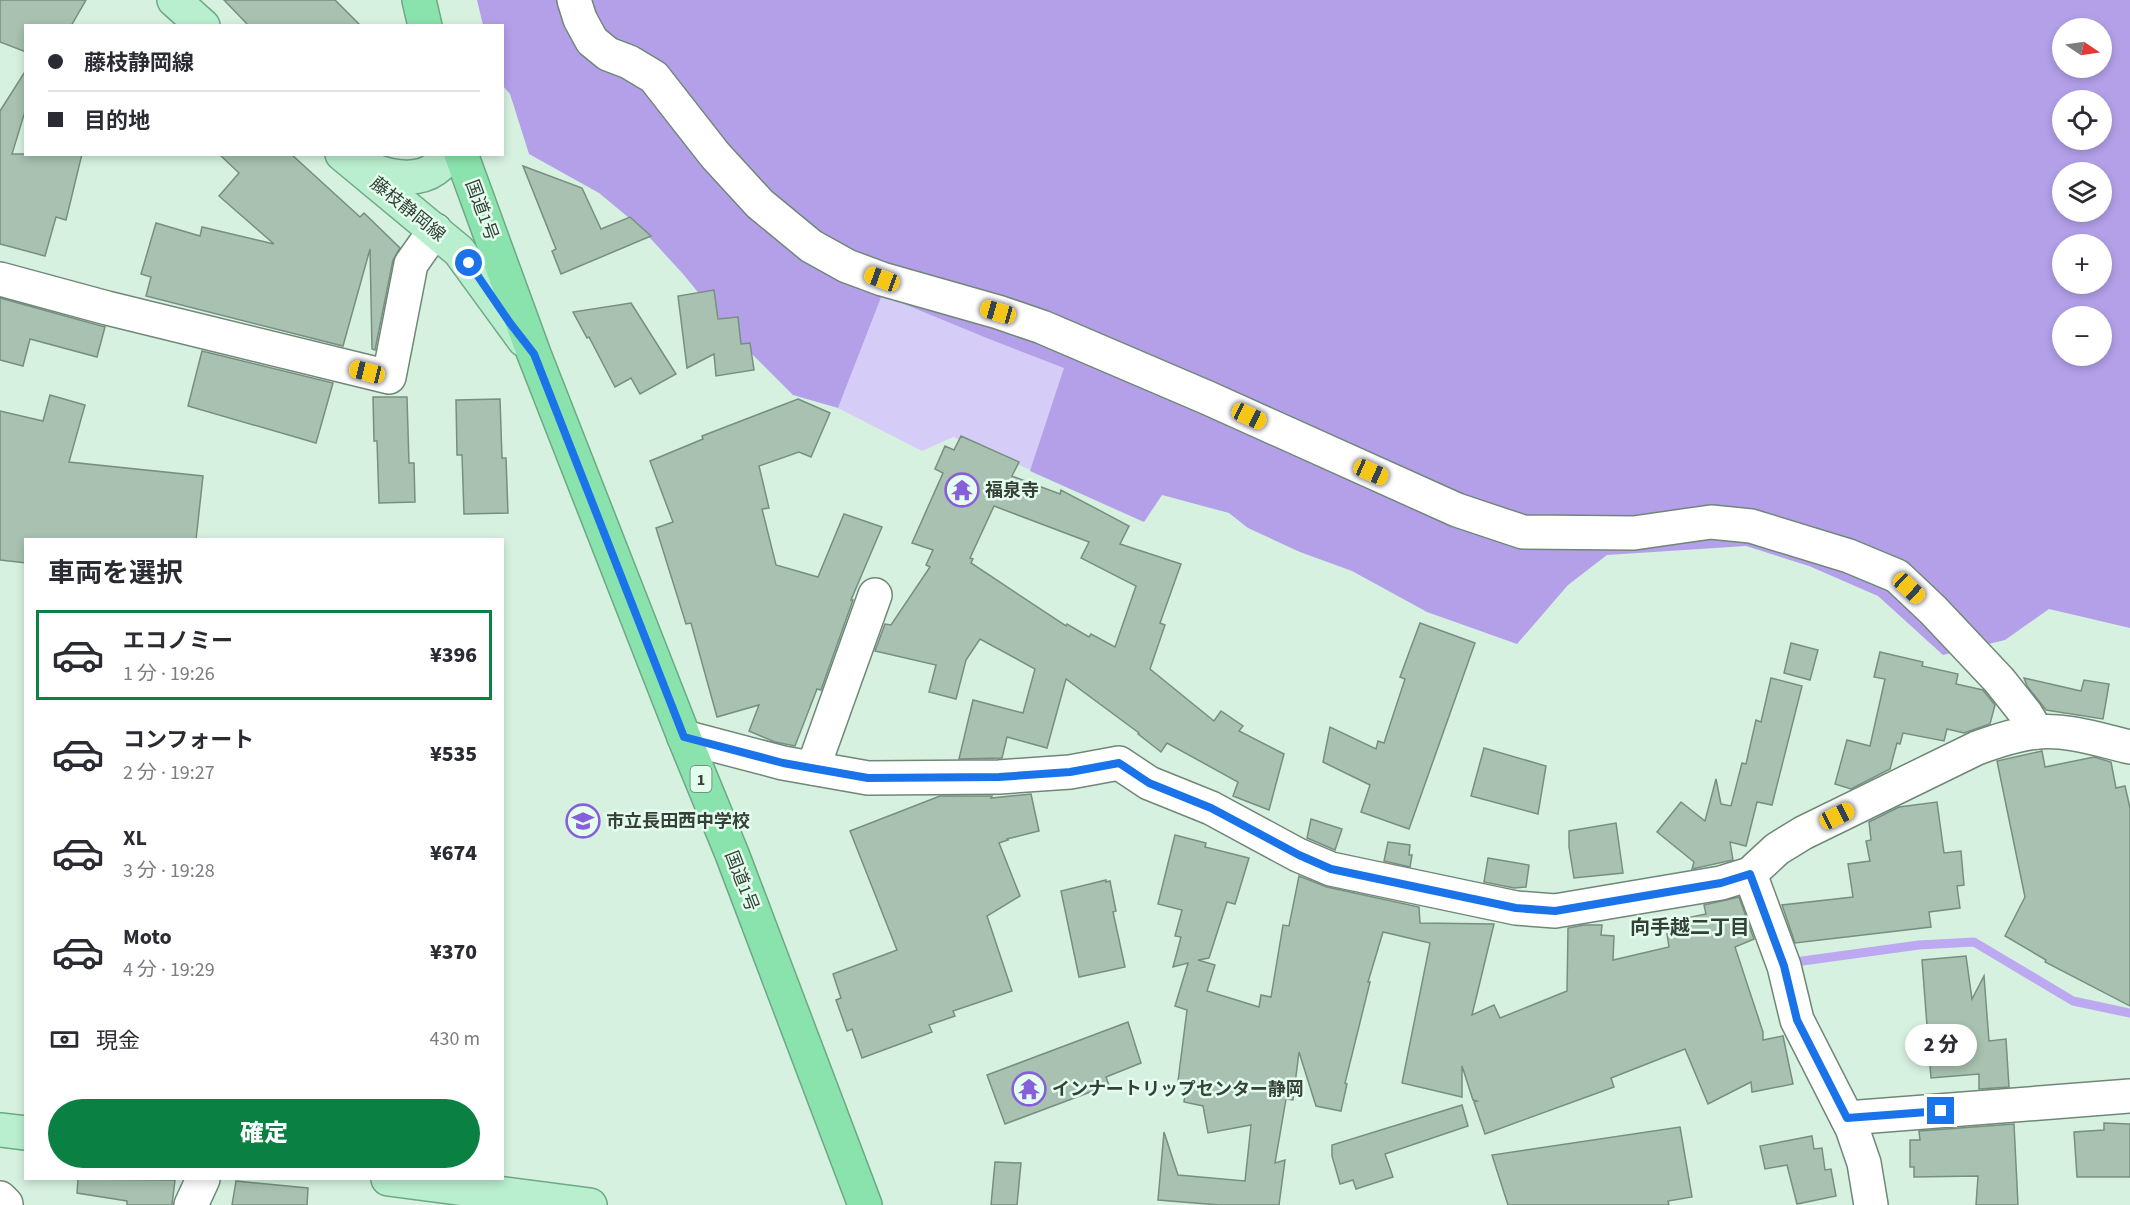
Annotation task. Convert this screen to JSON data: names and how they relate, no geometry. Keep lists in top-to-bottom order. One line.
{"streets":{"highway":["国道1号","1"],"main road":["藤枝静岡線"]},"crossings":[["藤枝静岡線","国道1号"]],"districts":["向手越二丁目"],"places":{"temple":["福泉寺","インナートリップセンター静岡"],"school or university":["市立長田西中学校"]},"north":"right","page":{"map_buttons":["+","−"],"banner":["藤枝静岡線","目的地"],"heading":"車両を選択","list":[{"name":"エコノミー","note":"1 分 · 19:26","value":"¥396"},{"name":"コンフォート","note":"2 分 · 19:27","value":"¥535"},{"name":"XL","note":"3 分 · 19:28","value":"¥674"},{"name":"Moto","note":"4 分 · 19:29","value":"¥370"}],"pay":["現金","430 m"],"bubble":"2 分","buttons":"確定"}}
